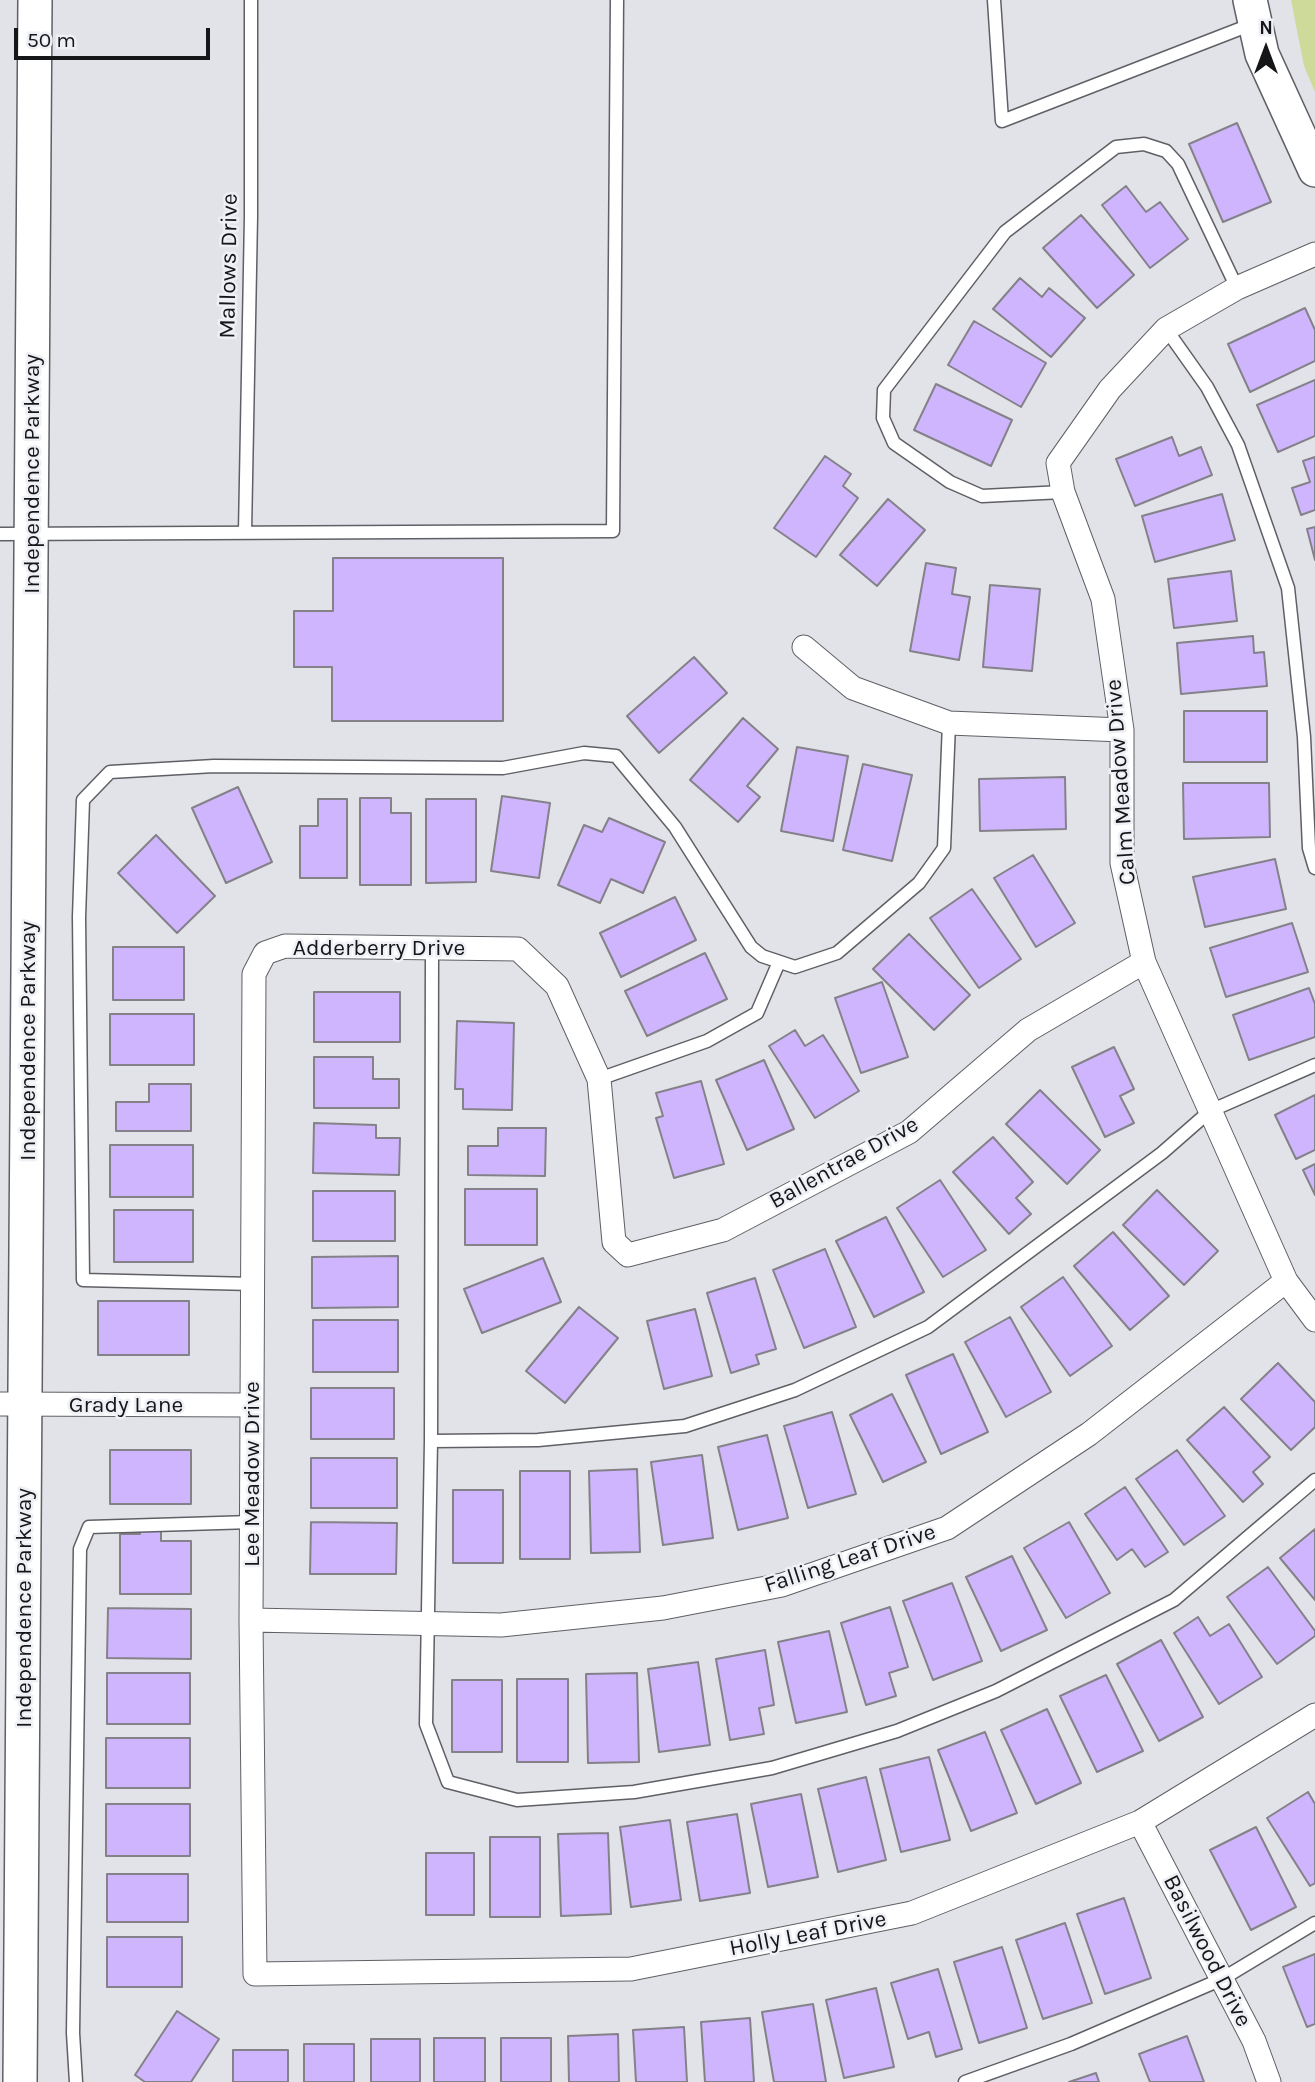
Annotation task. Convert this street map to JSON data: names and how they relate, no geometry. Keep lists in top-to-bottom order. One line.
{"streets":{"main road":["Independence Parkway"],"street":["Calm Meadow Drive","Adderberry Drive","Ballentrae Drive","Grady Lane","Lee Meadow Drive","Falling Leaf Drive","Holly Leaf Drive","Basilwood Drive"],"lane":["Mallows Drive"]},"crossings":[["Independence Parkway","Grady Lane"],["Calm Meadow Drive","Ballentrae Drive"],["Calm Meadow Drive","Falling Leaf Drive"],["Adderberry Drive","Ballentrae Drive"],["Adderberry Drive","Lee Meadow Drive"],["Grady Lane","Lee Meadow Drive"],["Lee Meadow Drive","Falling Leaf Drive"],["Lee Meadow Drive","Holly Leaf Drive"],["Holly Leaf Drive","Basilwood Drive"]],"scale_bar":"50 m","north":"top"}
